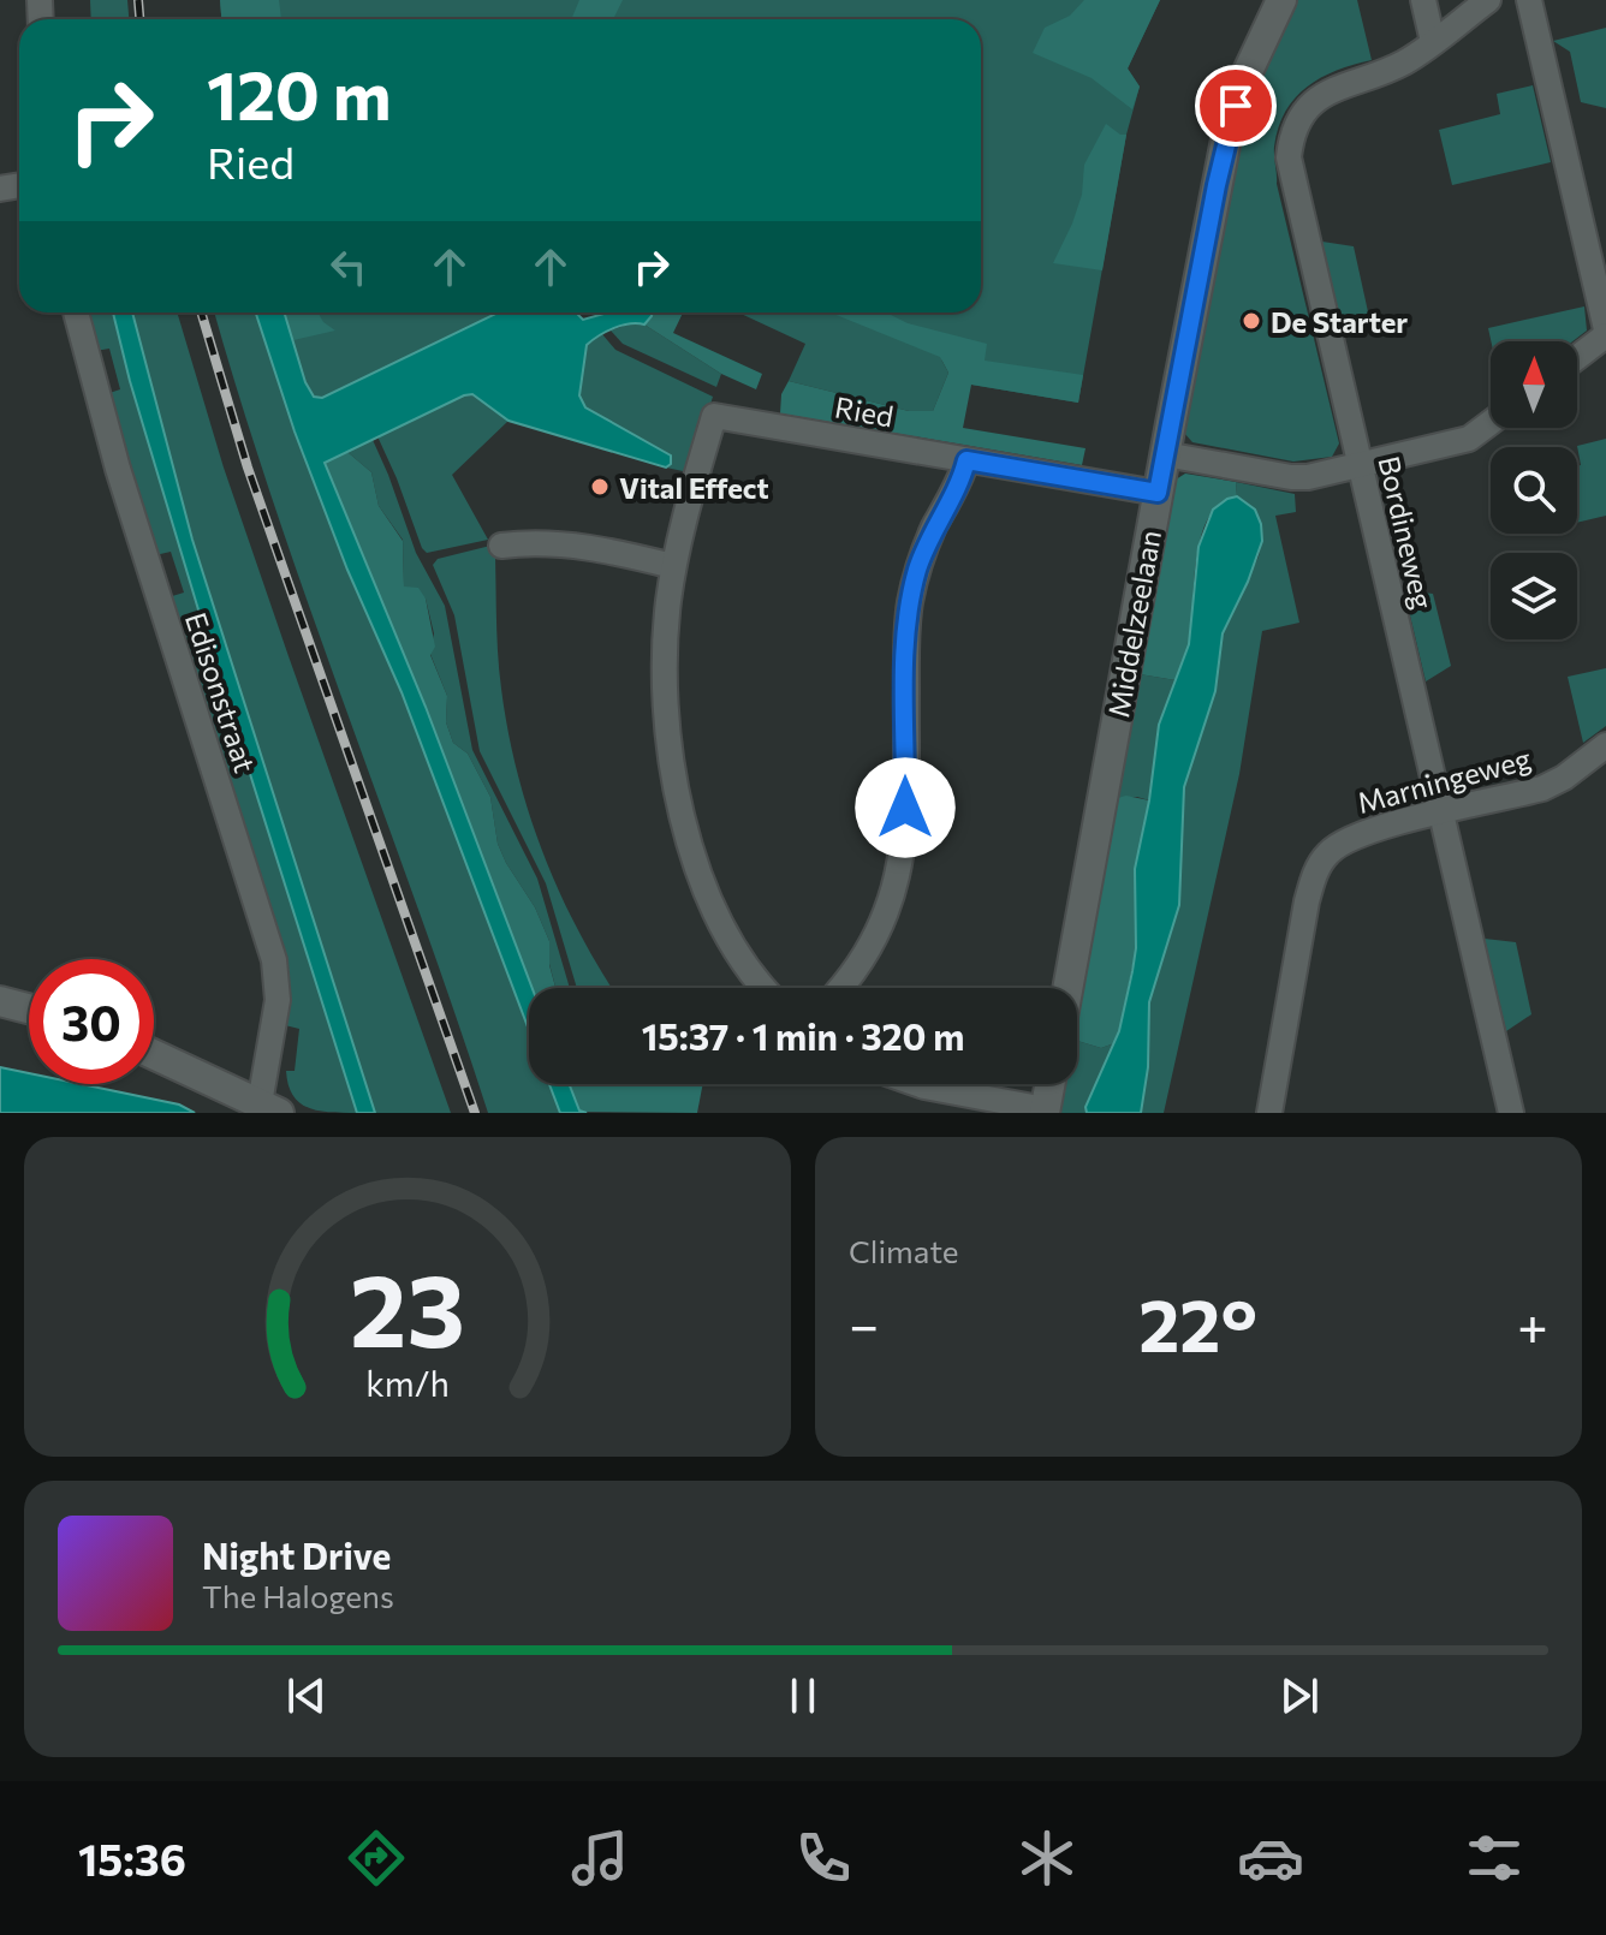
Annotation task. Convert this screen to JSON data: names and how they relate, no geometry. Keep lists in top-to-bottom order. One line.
{"streets":{"street":["Ried","Bordineweg","Middelzeelaan","Edisonstraat","Marningeweg"]},"crossings":[["Ried","Middelzeelaan"],["Bordineweg","Marningeweg"]],"places":["De Starter","Vital Effect"],"north":"top","page":{"turn":["120 m","Ried"],"limit":"30","trip":"15:37 · 1 min · 320 m","tile":"Climate","heat":["−","22°","+"],"song":["Night Drive","The Halogens"],"tabs":"15:36","gauge":["23","km/h"]}}
